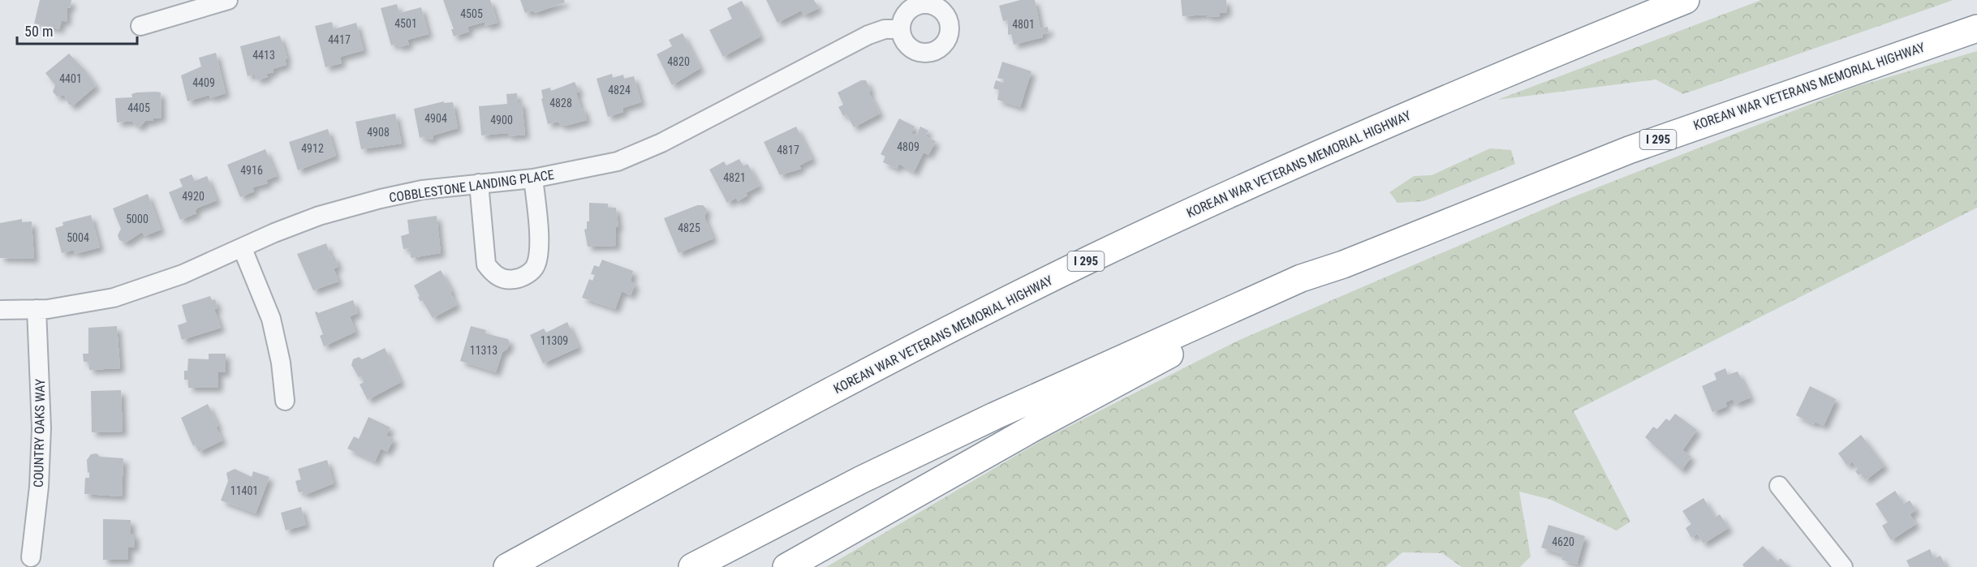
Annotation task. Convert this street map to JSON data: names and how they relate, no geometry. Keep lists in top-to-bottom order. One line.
{"streets":{"highway":["KOREAN WAR VETERANS MEMORIAL HIGHWAY","I 295"],"street":["COBBLESTONE LANDING PLACE","COUNTRY OAKS WAY"]},"crossings":[["COBBLESTONE LANDING PLACE","COUNTRY OAKS WAY"]],"house_numbers":["4505","4501","4801","4417","4413","4820","4401","4409","4824","4828","4405","4904","4900","4908","4809","4912","4817","4916","4821","4920","5000","4825","5004","11309","11313","11401","4620"],"scale_bar":"50 m"}
